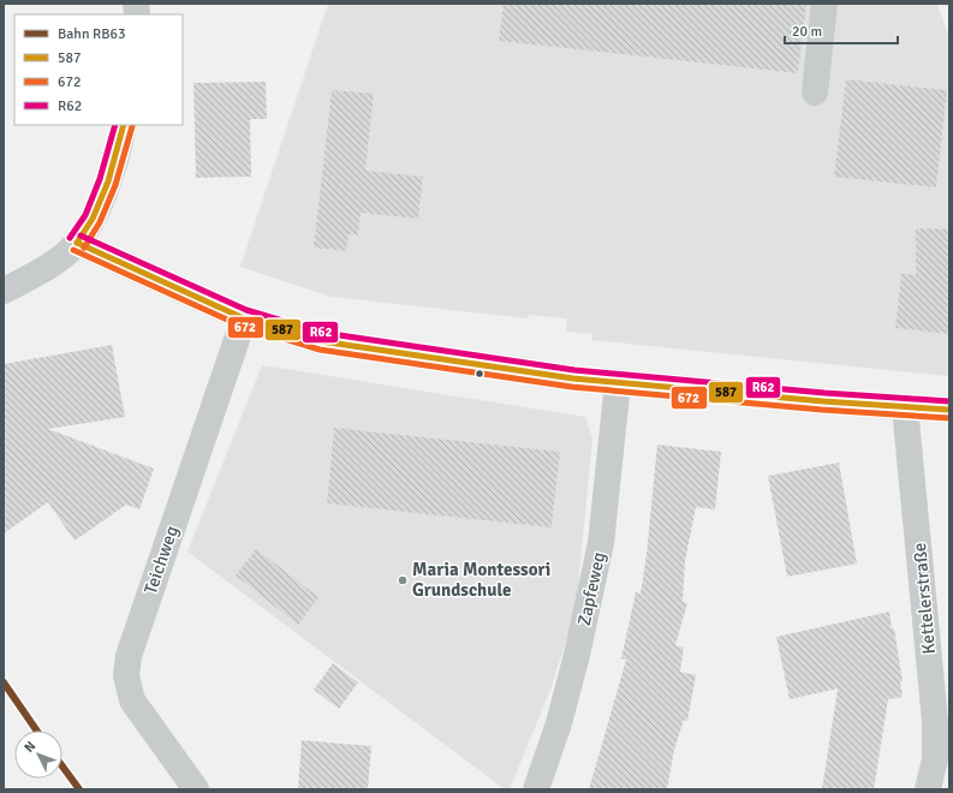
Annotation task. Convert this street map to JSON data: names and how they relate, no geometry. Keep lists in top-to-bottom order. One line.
{"streets":{"street":["Teichweg","Zapfeweg","Kettelerstraße"]},"places":["Maria Montessori Grundschule"],"lines":["transit line 587","transit line R62","transit line 672","rail line RB63"],"legend":["Bahn RB63","587","672","R62"],"scale_bar":"20 m","north":"top left"}
